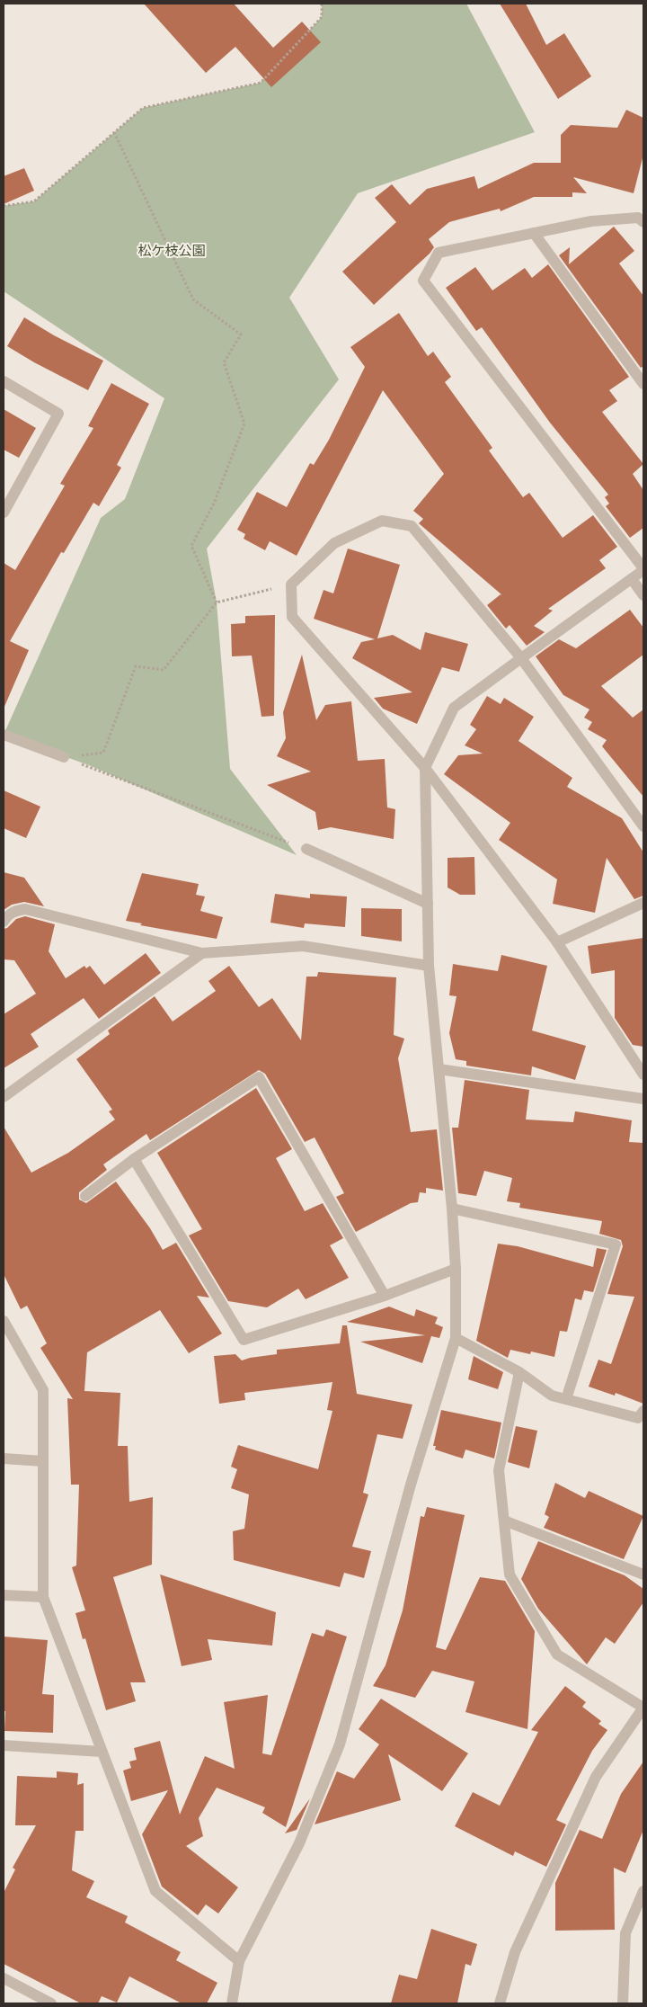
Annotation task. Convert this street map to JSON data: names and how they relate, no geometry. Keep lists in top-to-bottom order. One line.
{"parks":["松ケ枝公園"]}
